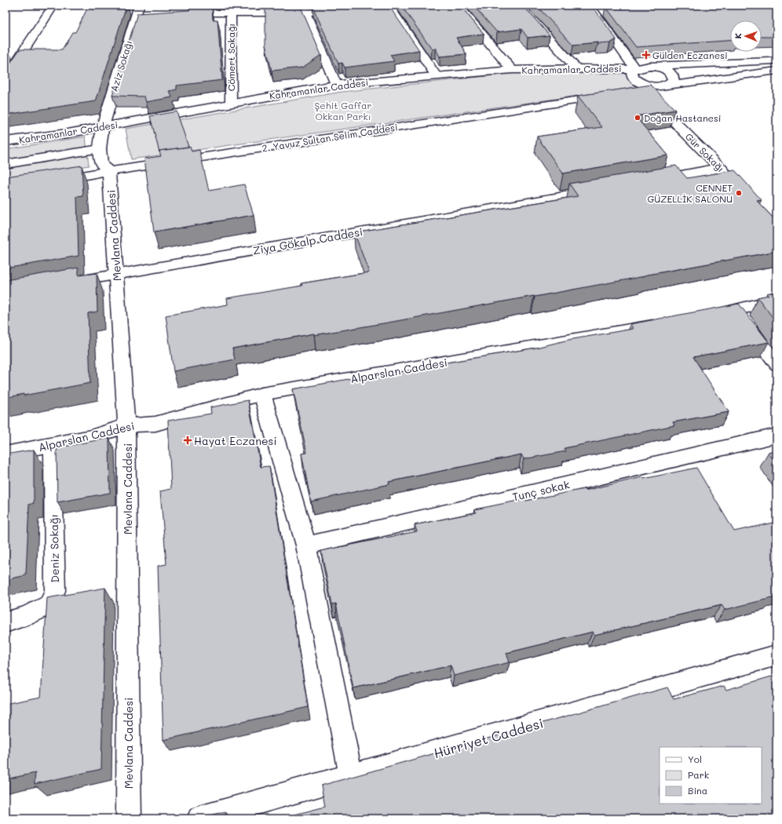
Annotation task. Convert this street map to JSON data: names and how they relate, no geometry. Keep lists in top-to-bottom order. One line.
{"streets":{"street":["Cömert Sokağı","Aziz Sokağı","Kahramanlar Caddesi","2. Yavuz Sultan Selim Caddesi","Gür Sokağı","Mevlana Caddesi","Ziya Gökalp Caddesi","Alparslan Caddesi","Tunç sokak","Deniz Sokağı","Hürriyet Caddesi"]},"crossings":[["Cömert Sokağı","Kahramanlar Caddesi"],["Aziz Sokağı","Kahramanlar Caddesi"],["2. Yavuz Sultan Selim Caddesi","Mevlana Caddesi"],["Mevlana Caddesi","Ziya Gökalp Caddesi"],["Mevlana Caddesi","Alparslan Caddesi"],["Alparslan Caddesi","Deniz Sokağı"]],"parks":["Şehit Gaffar Okkan Parkı"],"places":{"health":["Gülden Eczanesi","Hayat Eczanesi"],"other":["Doğan Hastanesi","CENNET GÜZELLİK SALONU"]},"legend":["Yol","Park","Bina"],"north":"left"}
